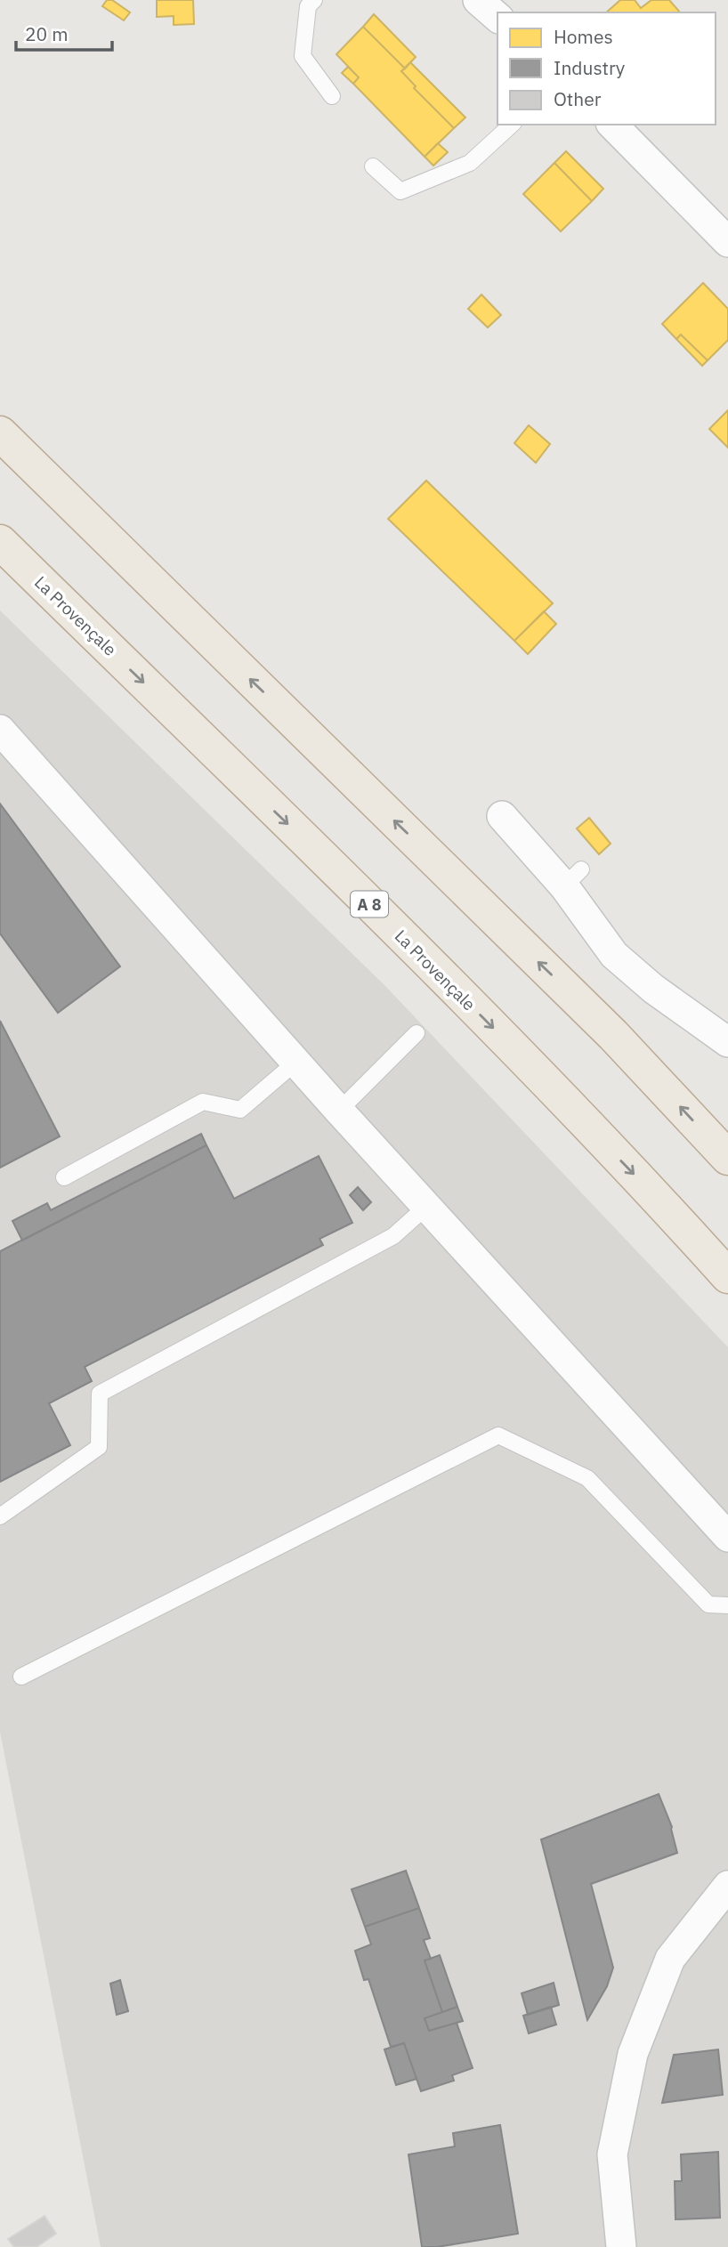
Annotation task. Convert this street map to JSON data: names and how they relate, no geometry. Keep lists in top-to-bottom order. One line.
{"streets":{"highway":["La Provençale","A 8"]},"legend":["Homes","Industry","Other"],"scale_bar":"20 m"}
